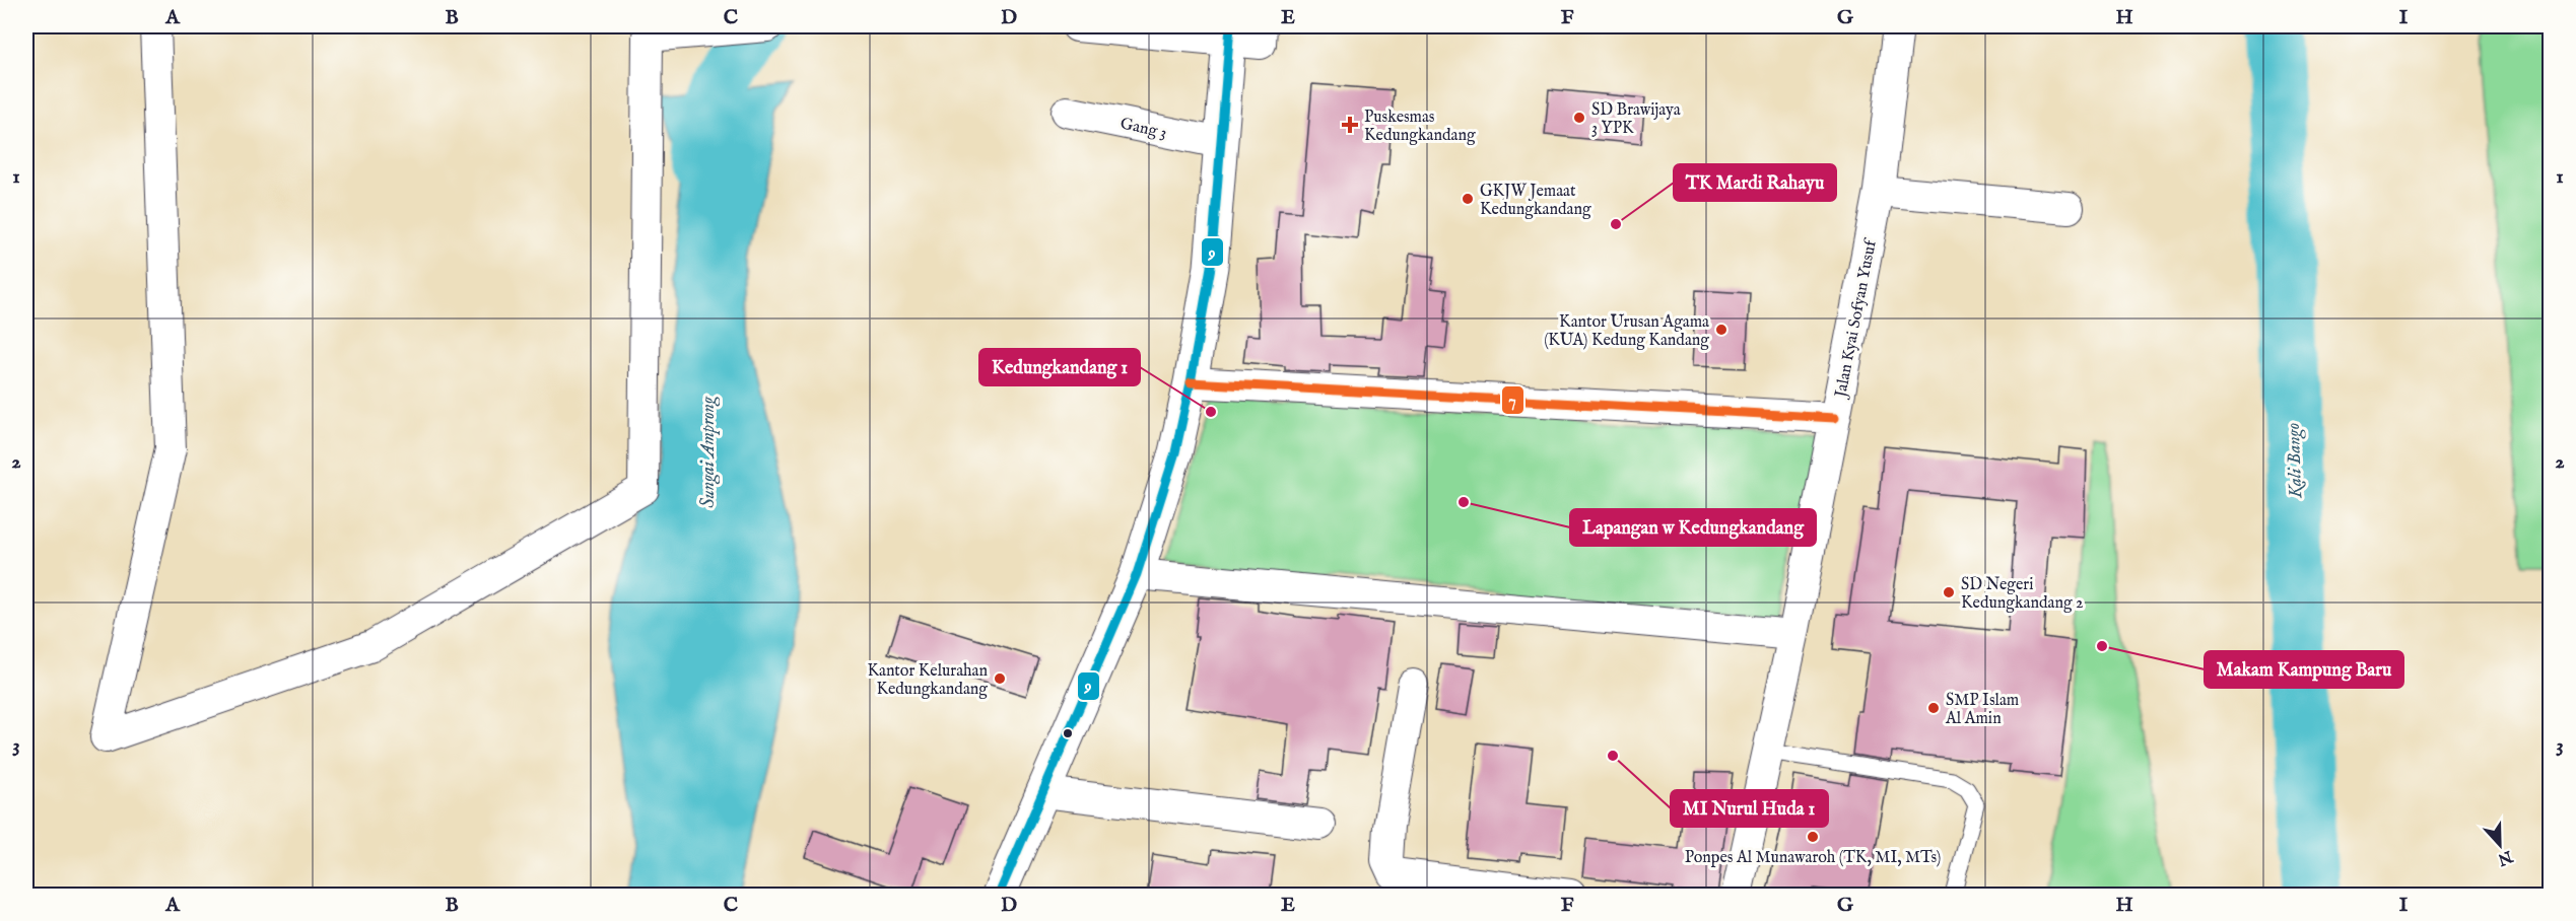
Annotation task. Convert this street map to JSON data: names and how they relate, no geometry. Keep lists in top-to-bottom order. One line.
{"streets":{"street":["Gang 3","Jalan Kyai Sofyan Yusuf"]},"water":["Sungai Amprong","Kali Bango"],"places":{"other":["SD Brawijaya 3 YPK","GKJW Jemaat Kedungkandang","TK Mardi Rahayu","Kantor Urusan Agama (KUA) Kedung Kandang","Kedungkandang 1","Lapangan w Kedungkandang","SD Negeri Kedungkandang 2","Makam Kampung Baru","Kantor Kelurahan Kedungkandang","SMP Islam Al Amin","MI Nurul Huda 1","Ponpes Al Munawaroh (TK, MI, MTs)"],"health":["Puskesmas Kedungkandang"]},"lines":["transit line 9","transit line 7"],"north":"bottom","grid":{"columns":["A","B","C","D","E","F","G","H","I"],"rows":["1","2","3"]}}
